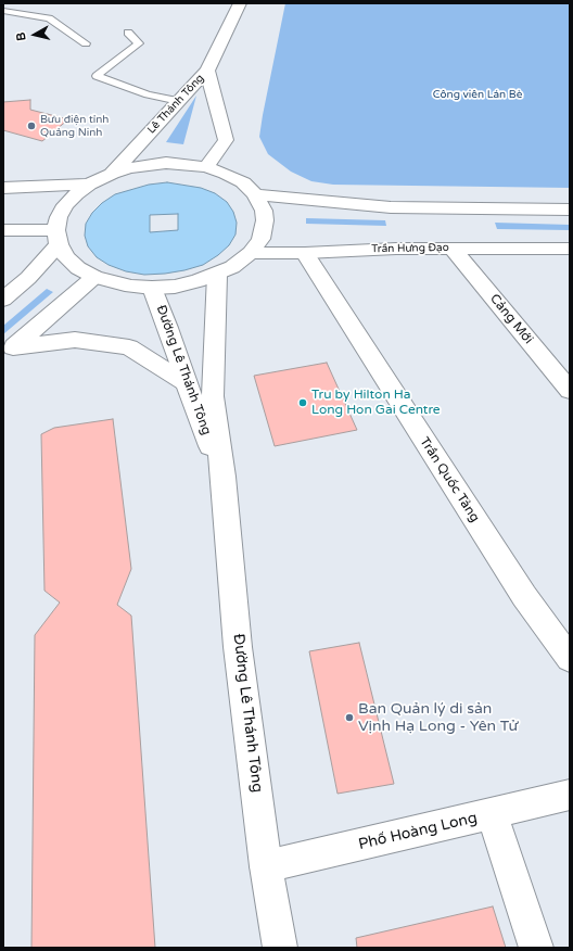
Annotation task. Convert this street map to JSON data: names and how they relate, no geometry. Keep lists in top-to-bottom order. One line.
{"streets":{"main road":["Lê Thánh Tông","Trần Hưng Đạo","Cảng Mới","Đường Lê Thánh Tông","Trần Quốc Tảng","Phố Hoàng Long"]},"crossings":[["Trần Hưng Đạo","Cảng Mới"],["Trần Hưng Đạo","Trần Quốc Tảng"],["Đường Lê Thánh Tông","Phố Hoàng Long"]],"parks":["Công viên Lán Bè"],"places":["Bưu điện tỉnh Quảng Ninh","Tru by Hilton Ha Long Hon Gai Centre","Ban Quản lý di sản Vịnh Hạ Long - Yên Tử"],"north":"left"}
